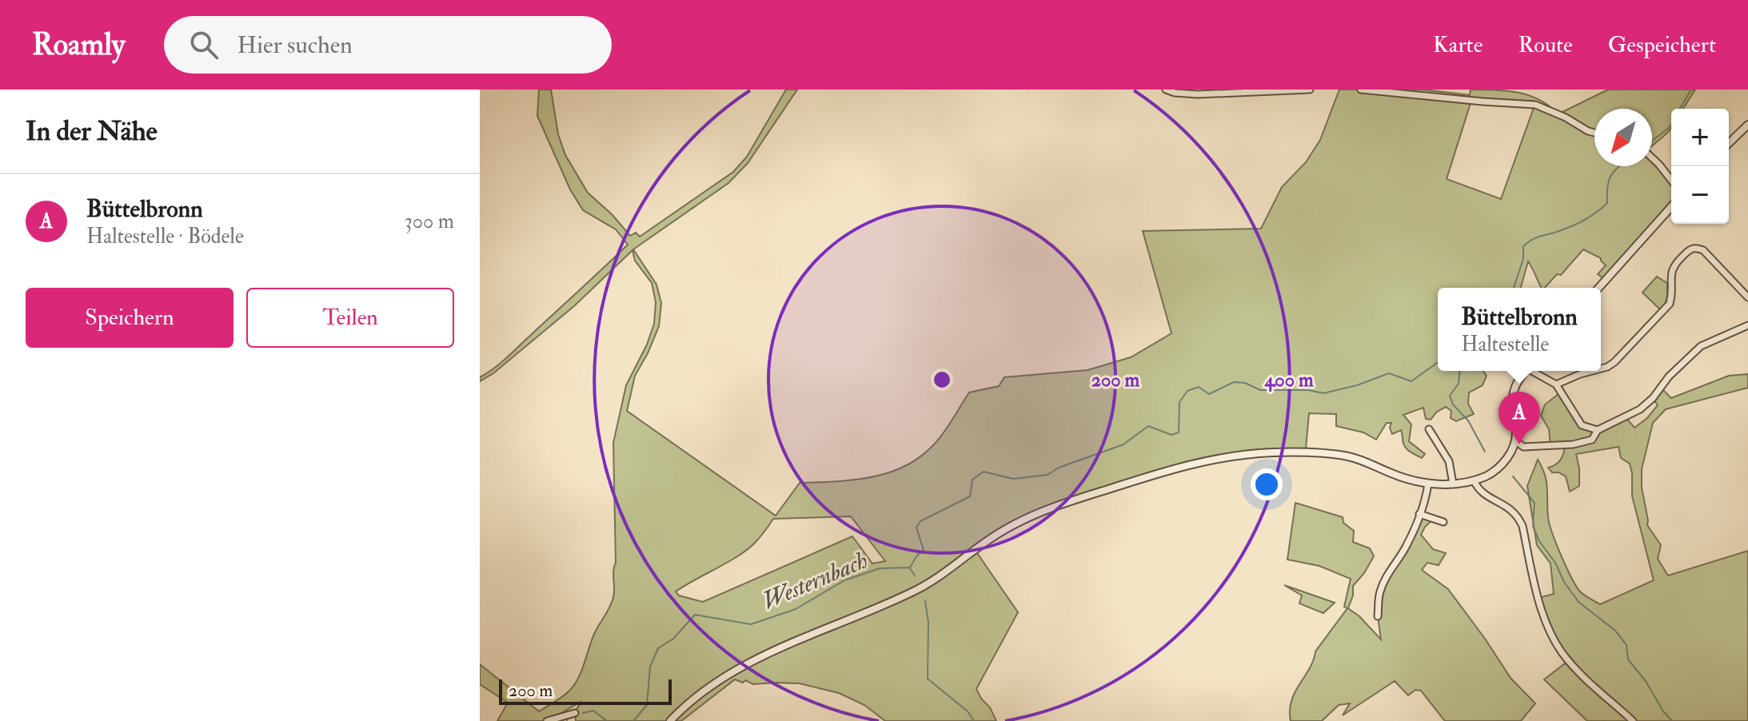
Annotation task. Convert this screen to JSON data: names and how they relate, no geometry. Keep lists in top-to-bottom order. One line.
{"water":["Westernbach"],"scale_bar":"200 m","north":"bottom left","page":{"header":"Roamly","search":"Hier suchen","nav":["Karte","Route","Gespeichert"],"heading":"In der Nähe","map_buttons":["+","−"],"list":[{"mark":"A","name":"Büttelbronn","note":"Haltestelle · Bödele","value":"300 m"}],"buttons":["Speichern","Teilen"],"popup":["Büttelbronn","Haltestelle"],"pins":"A","scale":"200 m"},"rings":["200 m","400 m"]}
